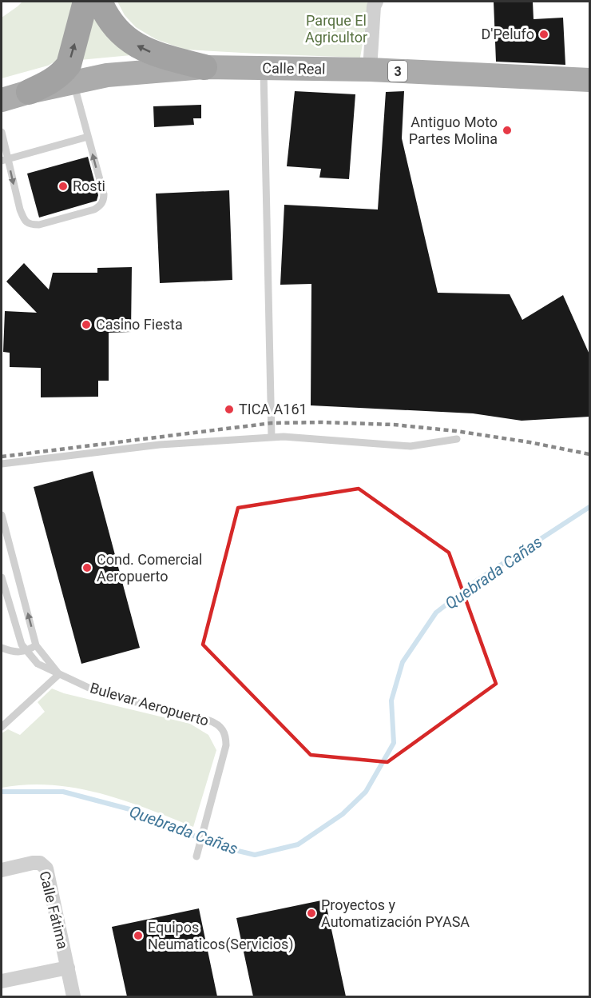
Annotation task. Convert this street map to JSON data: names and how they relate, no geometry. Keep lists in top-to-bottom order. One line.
{"streets":{"main road":["Calle Real","3"],"street":["Calle Fátima"],"lane":["Bulevar Aeropuerto"]},"water":["Quebrada Cañas"],"parks":["Parque El Agricultor"],"places":["D'Pelufo","Antiguo Moto Partes Molina","Rosti","Casino Fiesta","TICA A161","Cond. Comercial Aeropuerto","Proyectos y Automatización PYASA","Equipos Neumaticos(Servicios)"]}
